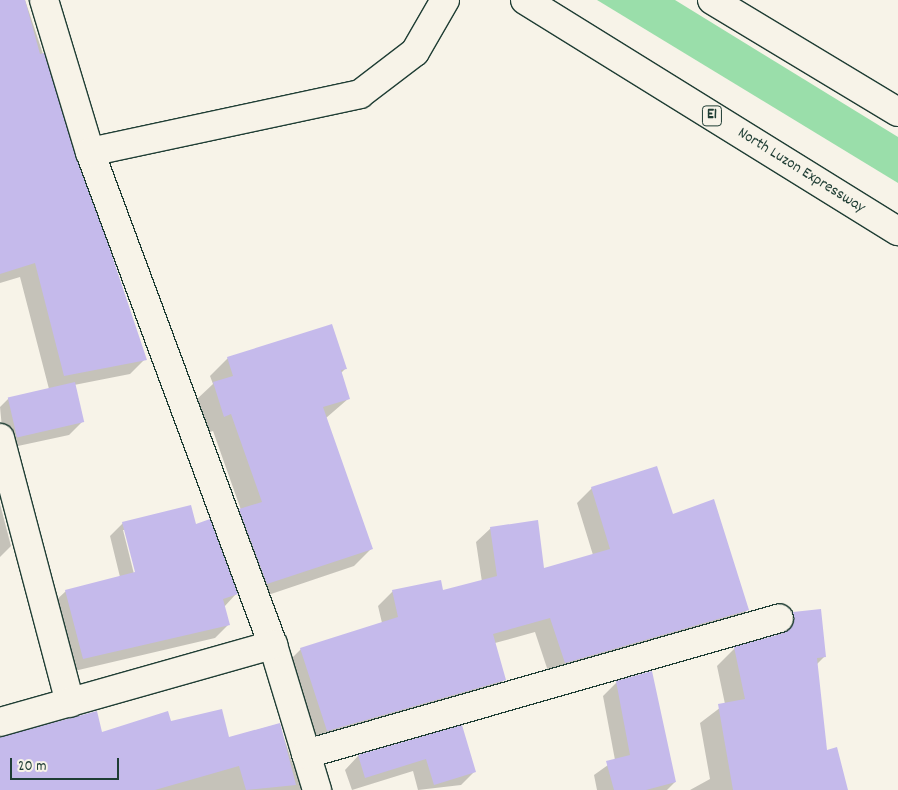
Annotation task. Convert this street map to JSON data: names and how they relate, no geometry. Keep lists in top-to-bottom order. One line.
{"streets":{"main road":["E1","North Luzon Expressway"]},"scale_bar":"20 m"}
